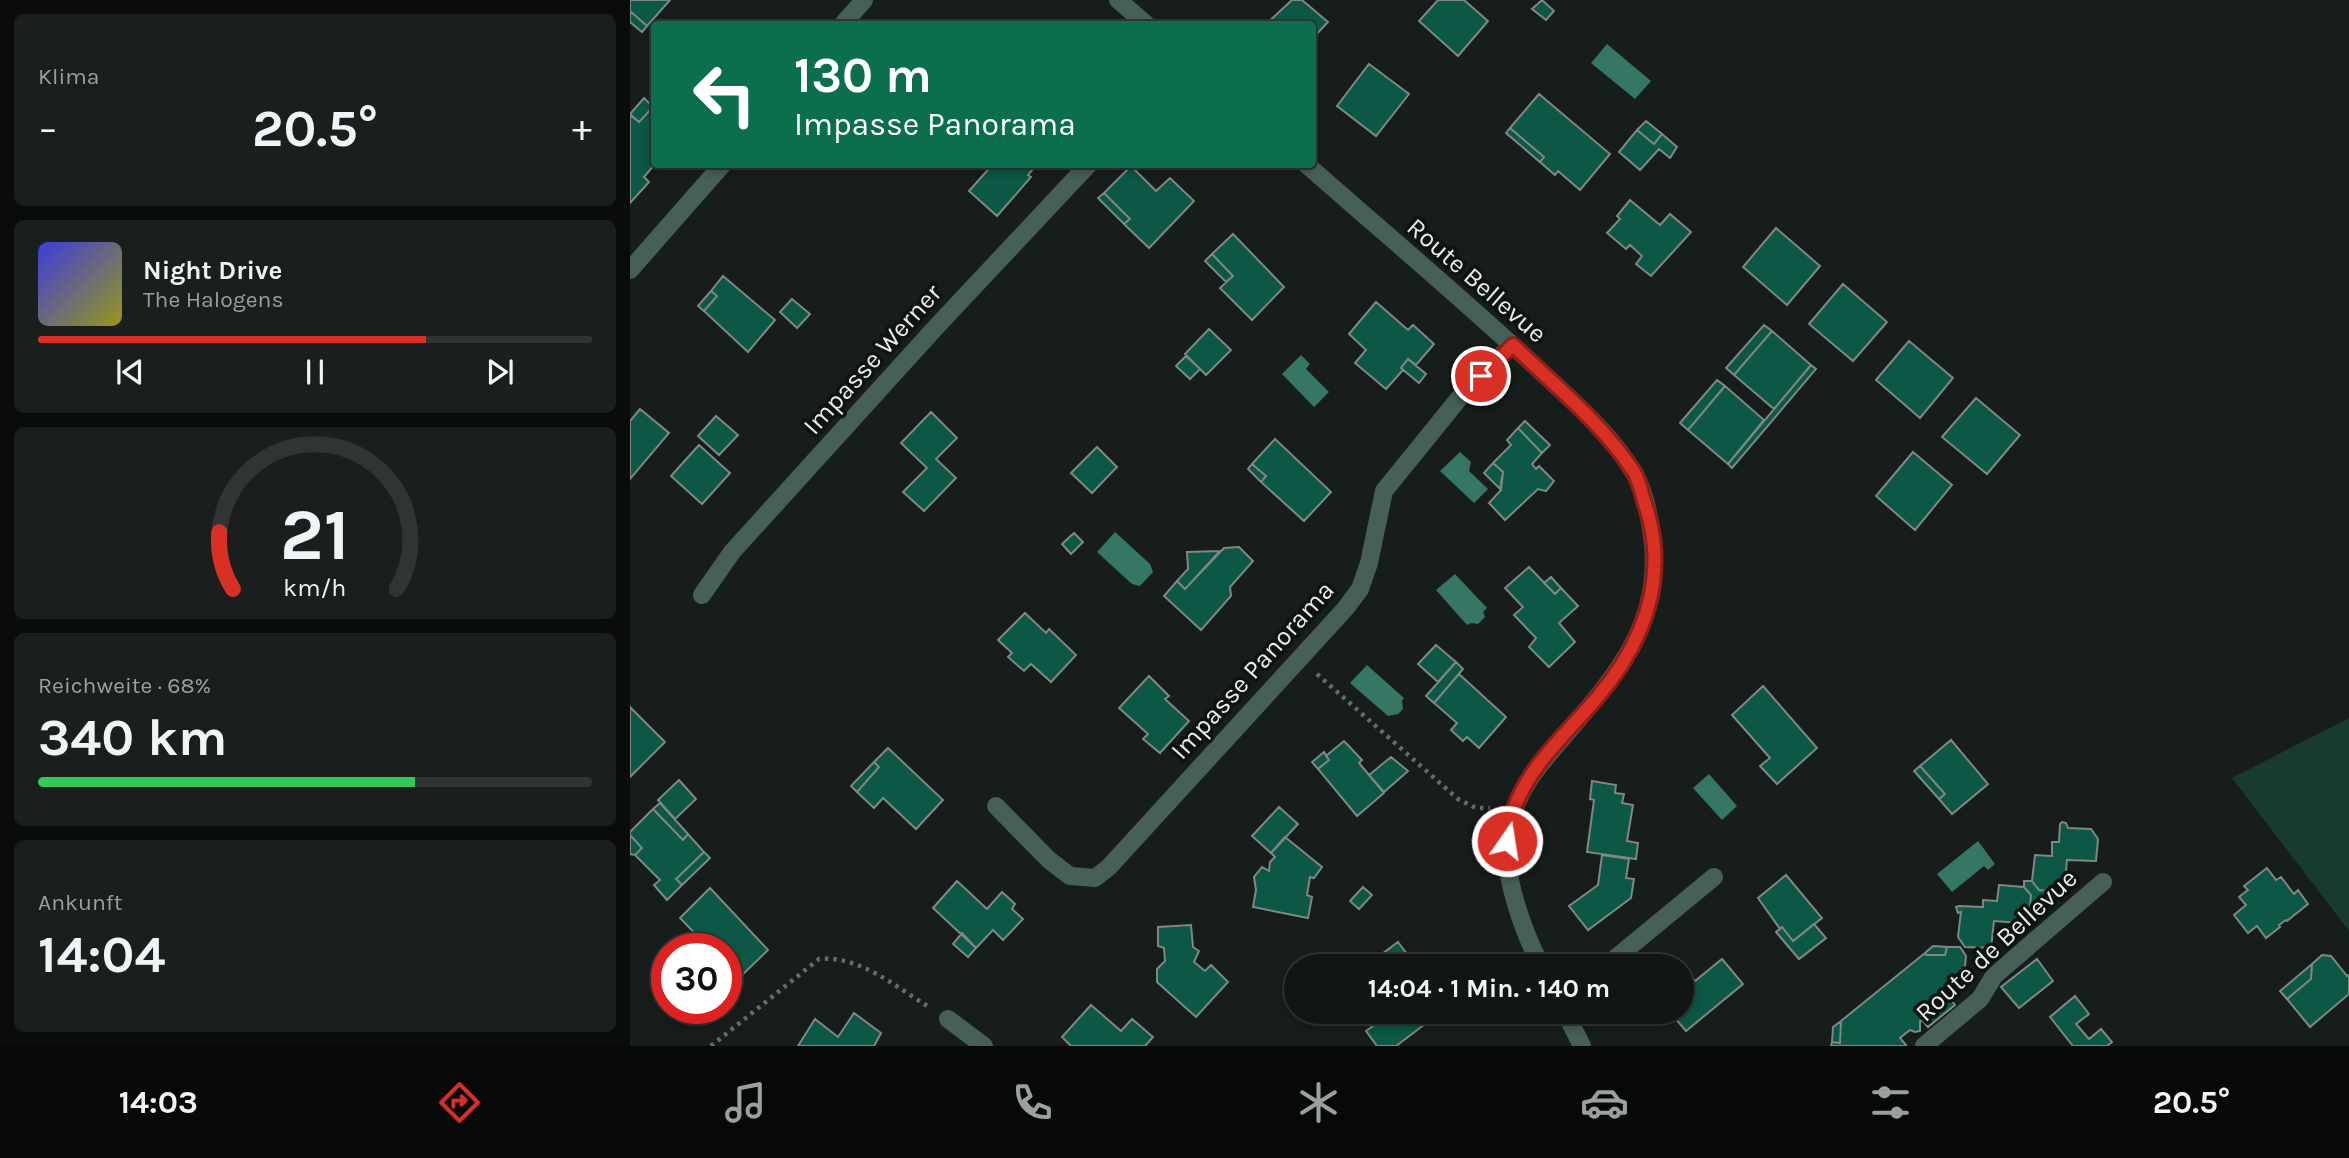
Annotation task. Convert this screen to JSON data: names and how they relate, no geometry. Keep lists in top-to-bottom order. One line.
{"streets":{"street":["Route Bellevue","Impasse Werner","Impasse Panorama","Route de Bellevue"]},"crossings":[["Route Bellevue","Impasse Panorama"]],"page":{"tile":["Klima",["Reichweite · 68%","340 km"],["Ankunft","14:04"]],"turn":["130 m","Impasse Panorama"],"heat":["−","20.5°","+"],"song":["Night Drive","The Halogens"],"limit":"30","trip":"14:04 · 1 Min. · 140 m","tabs":["14:03","20.5°"],"gauge":["21","km/h"]}}
